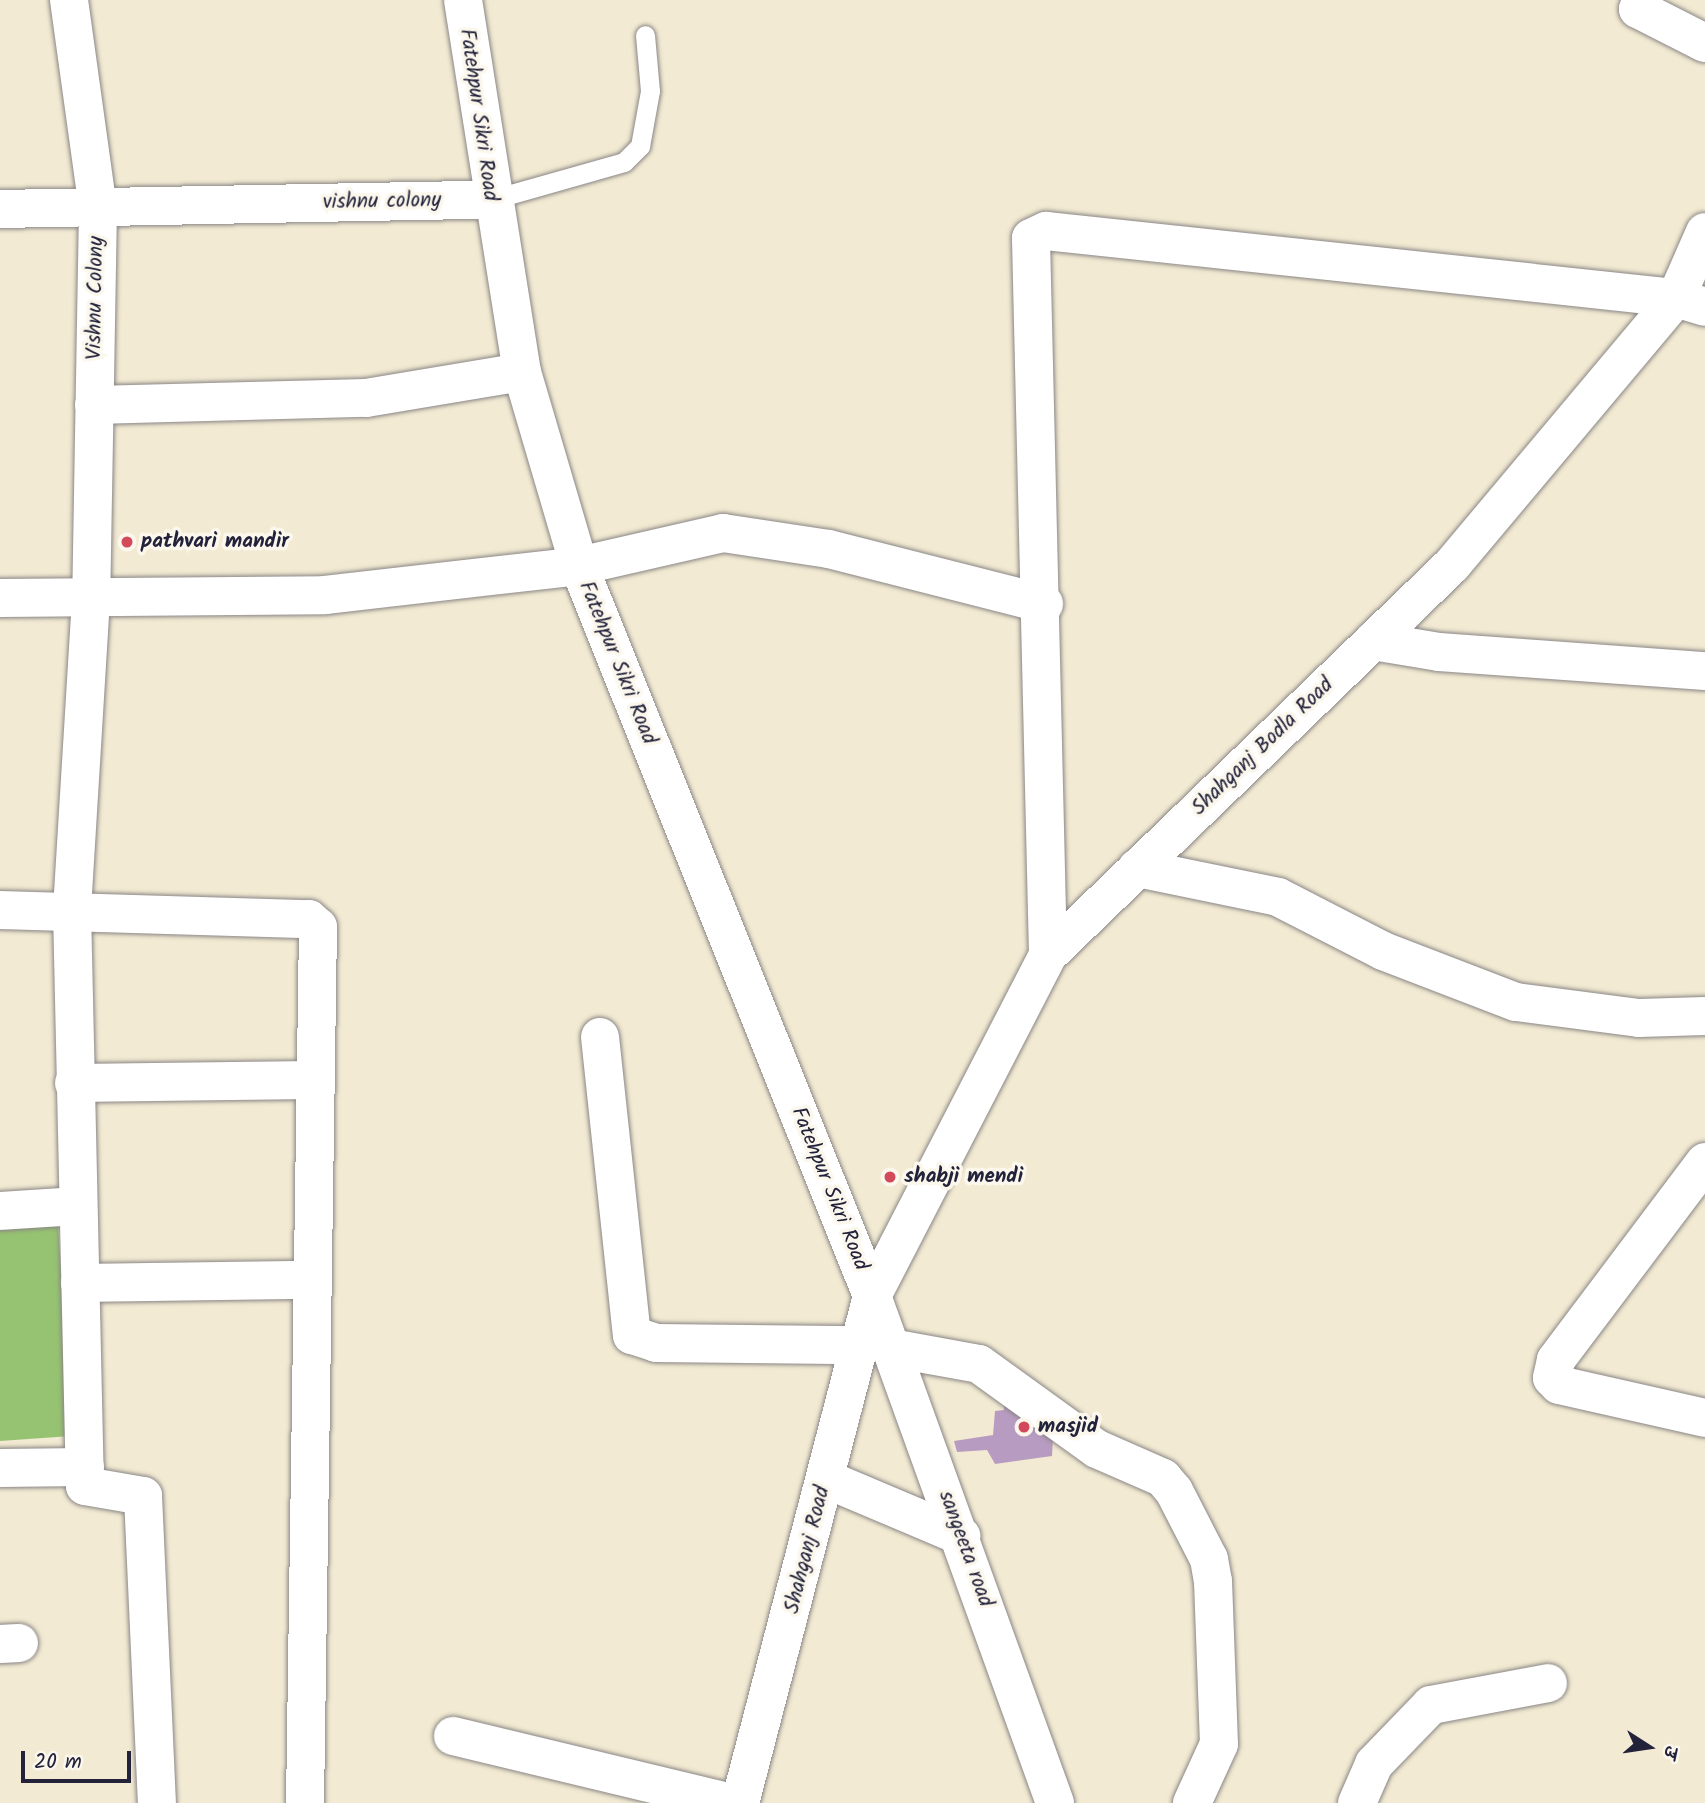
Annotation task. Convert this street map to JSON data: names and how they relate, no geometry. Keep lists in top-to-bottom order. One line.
{"streets":{"street":["Fatehpur Sikri Road","vishnu colony","Vishnu Colony","Shahganj Bodla Road","sangeeta road","Shahganj Road"]},"crossings":[["Fatehpur Sikri Road","vishnu colony"],["Fatehpur Sikri Road","Shahganj Bodla Road"],["Fatehpur Sikri Road","Shahganj Road"],["vishnu colony","Vishnu Colony"],["Shahganj Bodla Road","Shahganj Road"],["sangeeta road","Shahganj Road"]],"places":["pathvari mandir","shabji mendi","masjid"],"scale_bar":"20 m","north":"right"}
